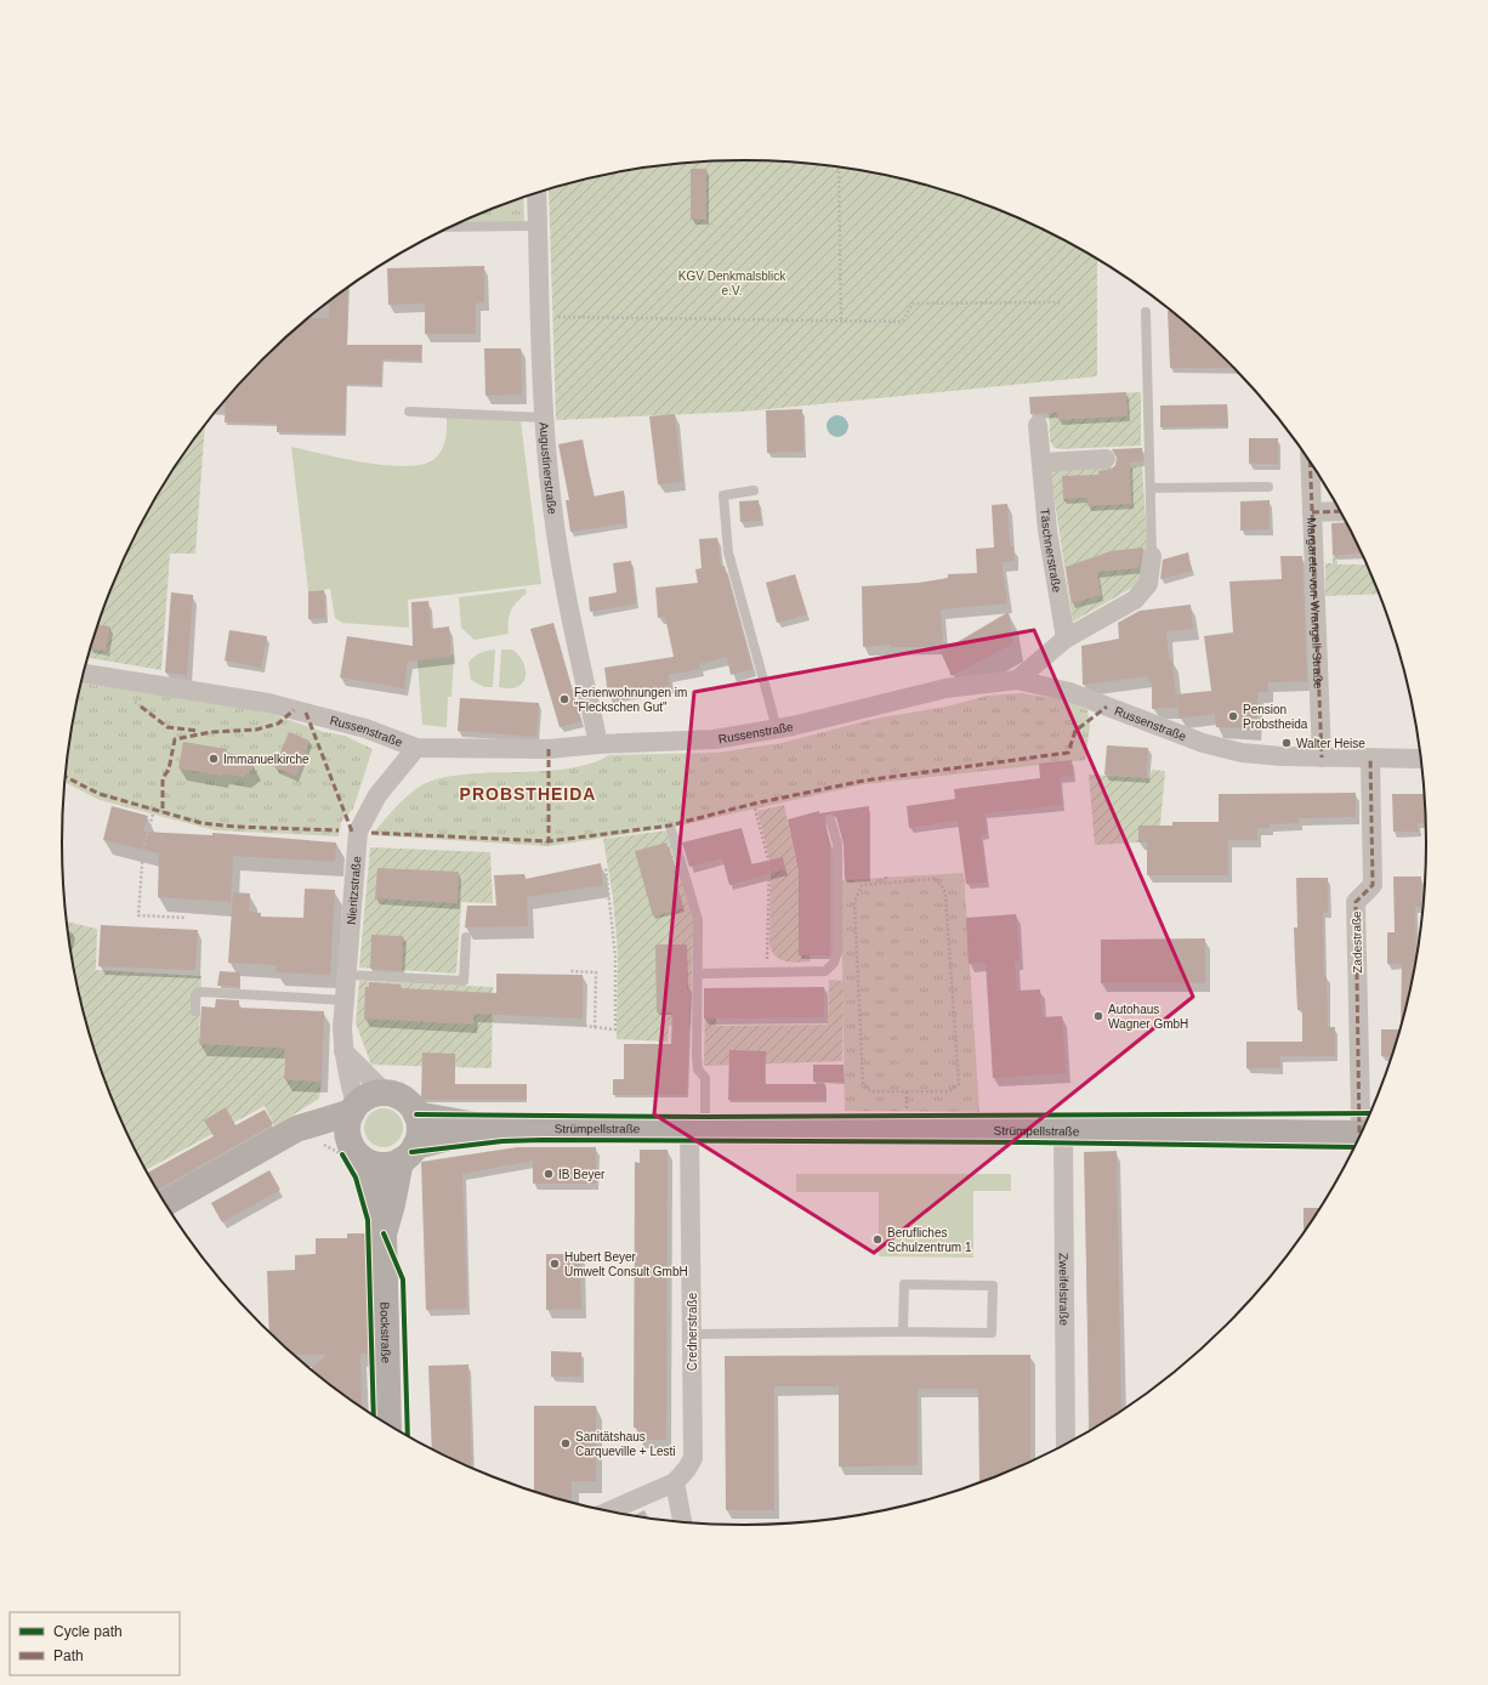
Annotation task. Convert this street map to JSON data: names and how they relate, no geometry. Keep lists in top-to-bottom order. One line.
{"streets":{"street":["Augustinerstraße","Täschnerstraße","Margarete-von-Wrangell-Straße","Russenstraße","Nieritzstraße","Zadestraße","Strümpellstraße","Zweifelstraße","Crednerstraße","Bockstraße"]},"crossings":[["Augustinerstraße","Russenstraße"],["Margarete-von-Wrangell-Straße","Russenstraße"],["Russenstraße","Nieritzstraße"],["Russenstraße","Zadestraße"],["Nieritzstraße","Strümpellstraße"],["Nieritzstraße","Bockstraße"],["Strümpellstraße","Zweifelstraße"],["Strümpellstraße","Crednerstraße"],["Strümpellstraße","Bockstraße"]],"districts":["PROBSTHEIDA"],"parks":["KGV Denkmalsblick e.V."],"places":["Ferienwohnungen im \"Fleckschen Gut\"","Pension Probstheida","Walter Heise","Immanuelkirche","Autohaus Wagner GmbH","IB Beyer","Berufliches Schulzentrum 1","Hubert Beyer Umwelt Consult GmbH","Sanitätshaus Carqueville + Lesti"],"legend":["Cycle path","Path"]}
